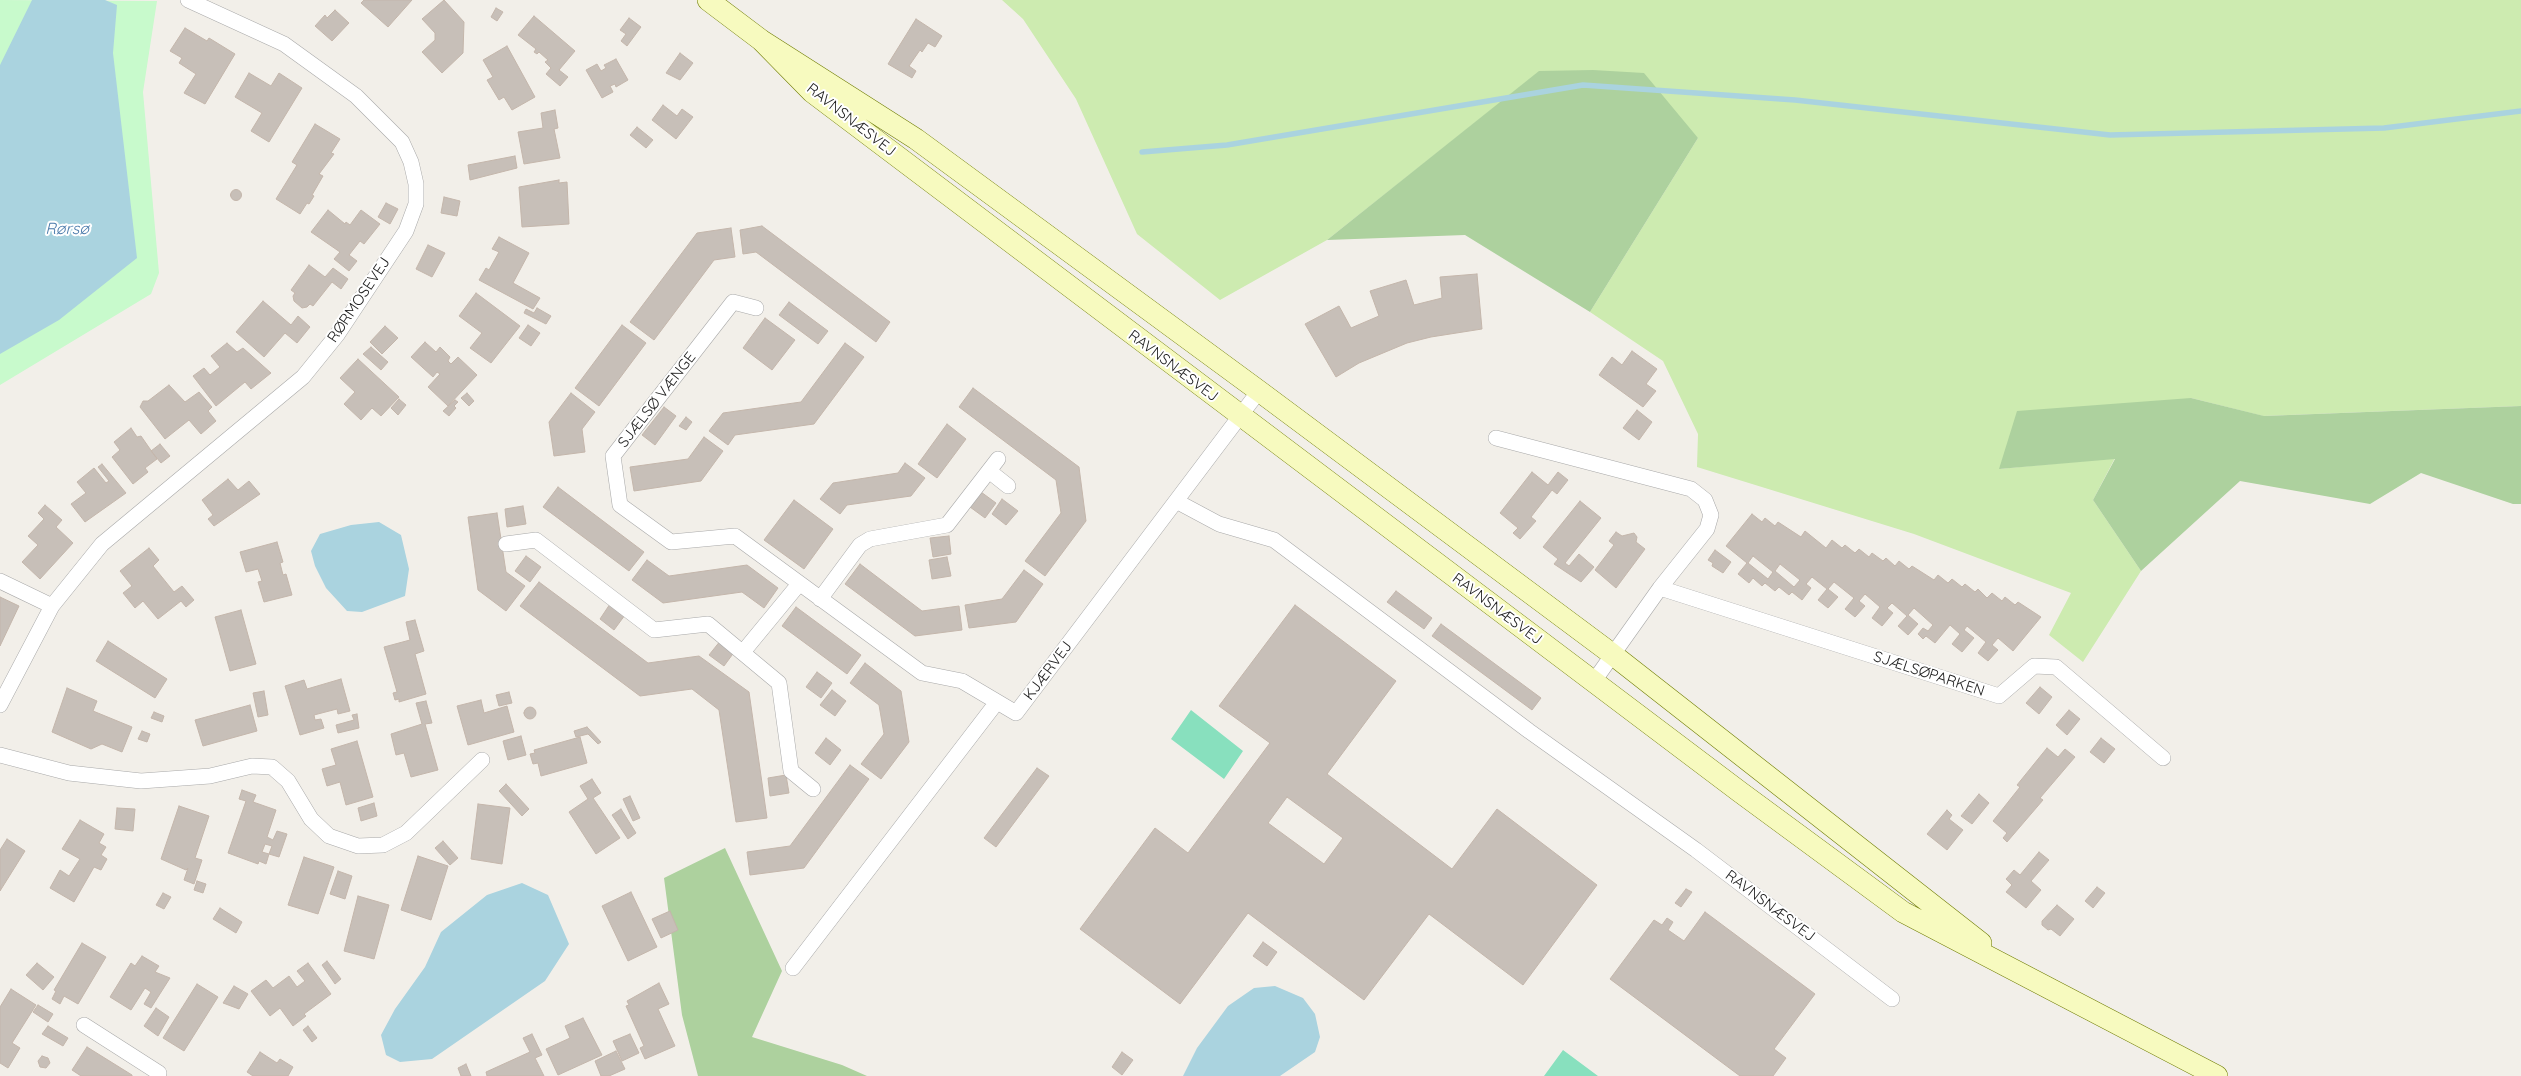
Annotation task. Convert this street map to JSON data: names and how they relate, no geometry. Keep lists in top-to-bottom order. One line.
{"streets":{"main road":["RAVNSNÆSVEJ"],"street":["RØRMOSEVEJ","SJÆLSØ VÆNGE","KJÆRVEJ","SJÆLSØPARKEN"]},"crossings":[["RAVNSNÆSVEJ","KJÆRVEJ"],["SJÆLSØ VÆNGE","KJÆRVEJ"]],"water":["Rørsø"]}
